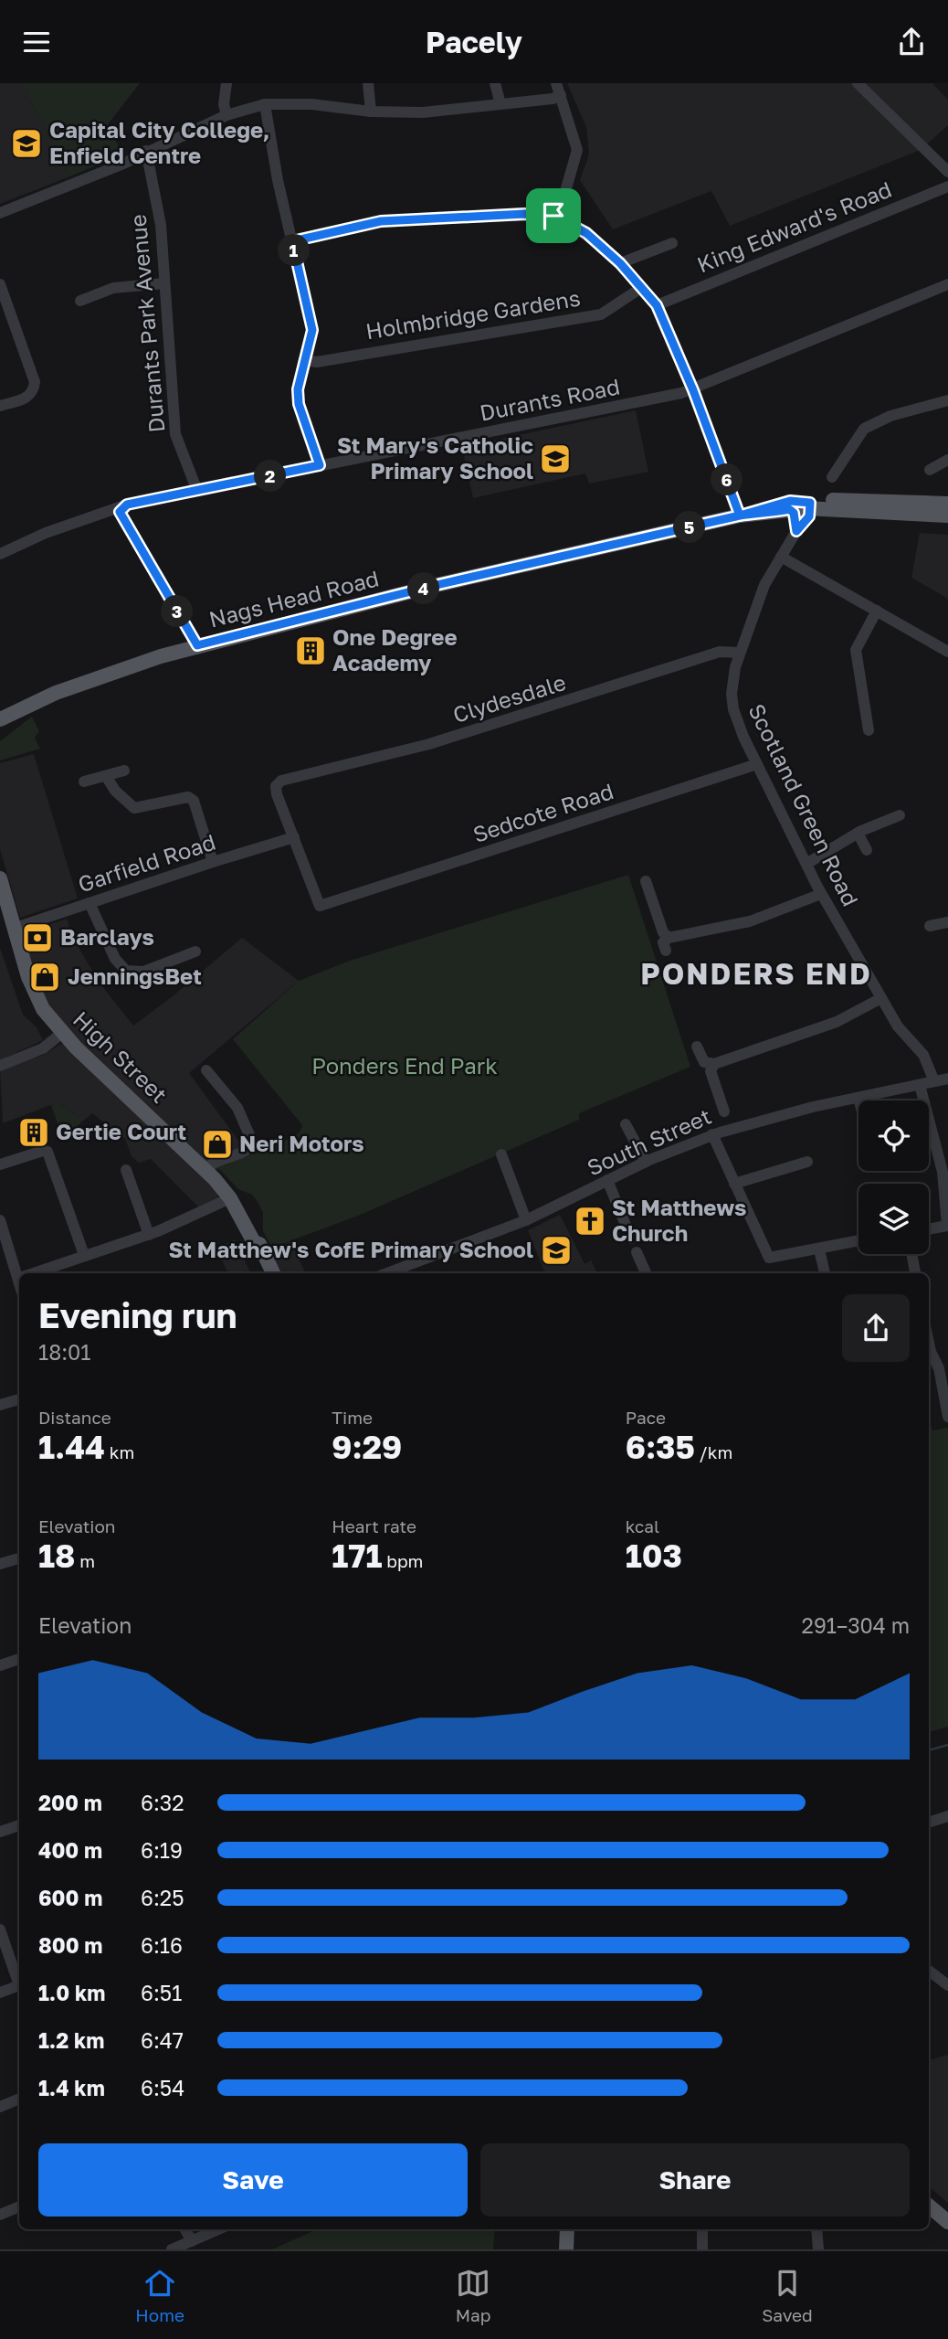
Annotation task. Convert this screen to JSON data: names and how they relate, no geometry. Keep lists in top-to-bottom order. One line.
{"streets":{"main road":["Nags Head Road","High Street"],"street":["King Edward's Road","Holmbridge Gardens","Durants Park Avenue","Durants Road","Clydesdale","Scotland Green Road","Sedcote Road","Garfield Road","South Street"]},"crossings":[["Durants Park Avenue","Durants Road"],["Clydesdale","Scotland Green Road"],["Clydesdale","Sedcote Road"],["Clydesdale","Garfield Road"],["Scotland Green Road","Sedcote Road"],["Scotland Green Road","South Street"],["Sedcote Road","Garfield Road"],["Garfield Road","High Street"]],"districts":["PONDERS END"],"parks":["Ponders End Park"],"places":{"school or university":["Capital City College, Enfield Centre","St Mary's Catholic Primary School","St Matthew's CofE Primary School"],"building":["One Degree Academy","Gertie Court"],"bank":["Barclays"],"shop":["JenningsBet","Neri Motors"],"church":["St Matthews Church"]},"page":{"header":"Pacely","pins":["1","2","6","5","4","3"],"heading":["Evening run","18:01"],"stats":[["Distance","1.44 km"],["Time","9:29"],["Pace","6:35 /km"],["Elevation","18 m"],["Heart rate","171 bpm"],["kcal","103"]],"chart":["Elevation","291–304 m"],"list":[{"name":"200 m","note":"6:32"},{"name":"400 m","note":"6:19"},{"name":"600 m","note":"6:25"},{"name":"800 m","note":"6:16"},{"name":"1.0 km","note":"6:51"},{"name":"1.2 km","note":"6:47"},{"name":"1.4 km","note":"6:54"}],"buttons":["Save","Share"],"tabs":["Home","Map","Saved"]}}
